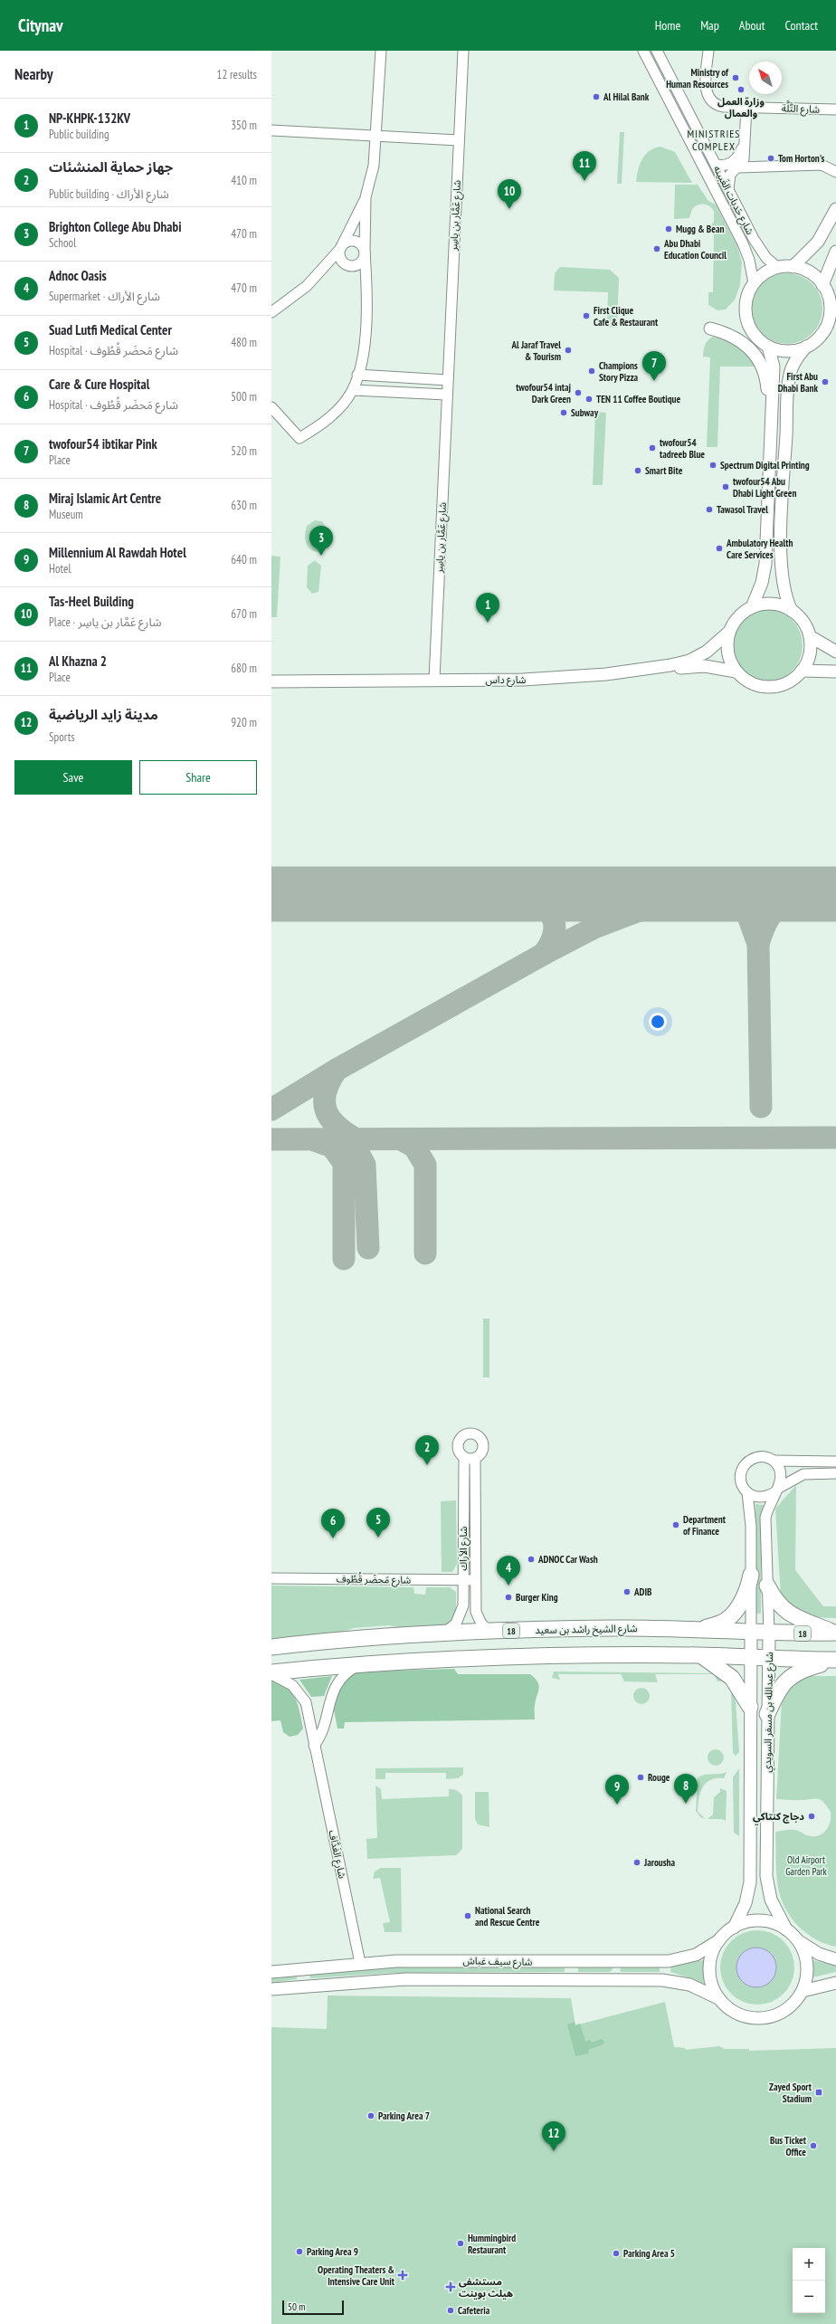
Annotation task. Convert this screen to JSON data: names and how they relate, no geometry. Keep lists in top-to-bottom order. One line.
{"streets":{"main road":["شارع الشيخ راشد بن سعيد","18"],"street":["شارع التَّلَّة","شارع حَدبات الغَبينه","شارع عَمَّار بن ياسِر","شارع داس","شارع الأراك","شارع مَحضَر قُطُوف","شارع عبدالله بن مسفر السويدي","شارع الغَدَّاف","شارع سيف غباش"]},"crossings":[["شارع عَمَّار بن ياسِر","شارع داس"],["شارع الأراك","شارع مَحضَر قُطُوف"],["شارع الأراك","شارع الشيخ راشد بن سعيد"],["شارع الشيخ راشد بن سعيد","شارع عبدالله بن مسفر السويدي"],["شارع عبدالله بن مسفر السويدي","شارع سيف غباش"],["شارع الغَدَّاف","شارع سيف غباش"]],"districts":["MINISTRIES COMPLEX"],"parks":["Old Airport Garden Park"],"places":{"other":["Ministry of Human Resources","وزارة العمل والعمال","Al Hilal Bank","Tom Horton's","Mugg & Bean","Abu Dhabi Education Council","First Clique Cafe & Restaurant","Al Jaraf Travel & Tourism","Champions Story Pizza","First Abu Dhabi Bank","twofour54 intaj Dark Green","TEN 11 Coffee Boutique","Subway","twofour54 tadreeb Blue","Spectrum Digital Printing","Smart Bite","twofour54 Abu Dhabi Light Green","Tawasol Travel","Ambulatory Health Care Services","Department of Finance","ADNOC Car Wash","ADIB","Burger King","Rouge","دجاج كنتاكي","Jarousha","National Search and Rescue Centre","Parking Area 7","Bus Ticket Office","Hummingbird Restaurant","Parking Area 9","Parking Area 5","Cafeteria"],"transit":["Zayed Sport Stadium"],"health":["Operating Theaters & Intensive Care Unit","مستشفى هيلث بوينت"]},"scale_bar":"50 m","north":"top left","page":{"header":"Citynav","nav":["Home","Map","About","Contact"],"heading":["Nearby","12 results"],"list":[{"mark":"1","name":"NP-KHPK-132KV","note":"Public building","value":"350 m"},{"mark":"2","name":"جهاز حماية المنشئات","note":"Public building · شارع الأراك","value":"410 m"},{"mark":"3","name":"Brighton College Abu Dhabi","note":"School","value":"470 m"},{"mark":"4","name":"Adnoc Oasis","note":"Supermarket · شارع الأراك","value":"470 m"},{"mark":"5","name":"Suad Lutfi Medical Center","note":"Hospital · شارع مَحضَر قُطُوف","value":"480 m"},{"mark":"6","name":"Care & Cure Hospital","note":"Hospital · شارع مَحضَر قُطُوف","value":"500 m"},{"mark":"7","name":"twofour54 ibtikar Pink","note":"Place","value":"520 m"},{"mark":"8","name":"Miraj Islamic Art Centre","note":"Museum","value":"630 m"},{"mark":"9","name":"Millennium Al Rawdah Hotel","note":"Hotel","value":"640 m"},{"mark":"10","name":"Tas-Heel Building","note":"Place · شارع عَمَّار بن ياسِر","value":"670 m"},{"mark":"11","name":"Al Khazna 2","note":"Place","value":"680 m"},{"mark":"12","name":"مدينة زايد الرياضية","note":"Sports","value":"920 m"}],"pins":["11","10","7","3","1","2","5","6","4","8","9","12"],"buttons":["Save","Share"],"map_buttons":["+","−"],"scale":"50 m"}}
